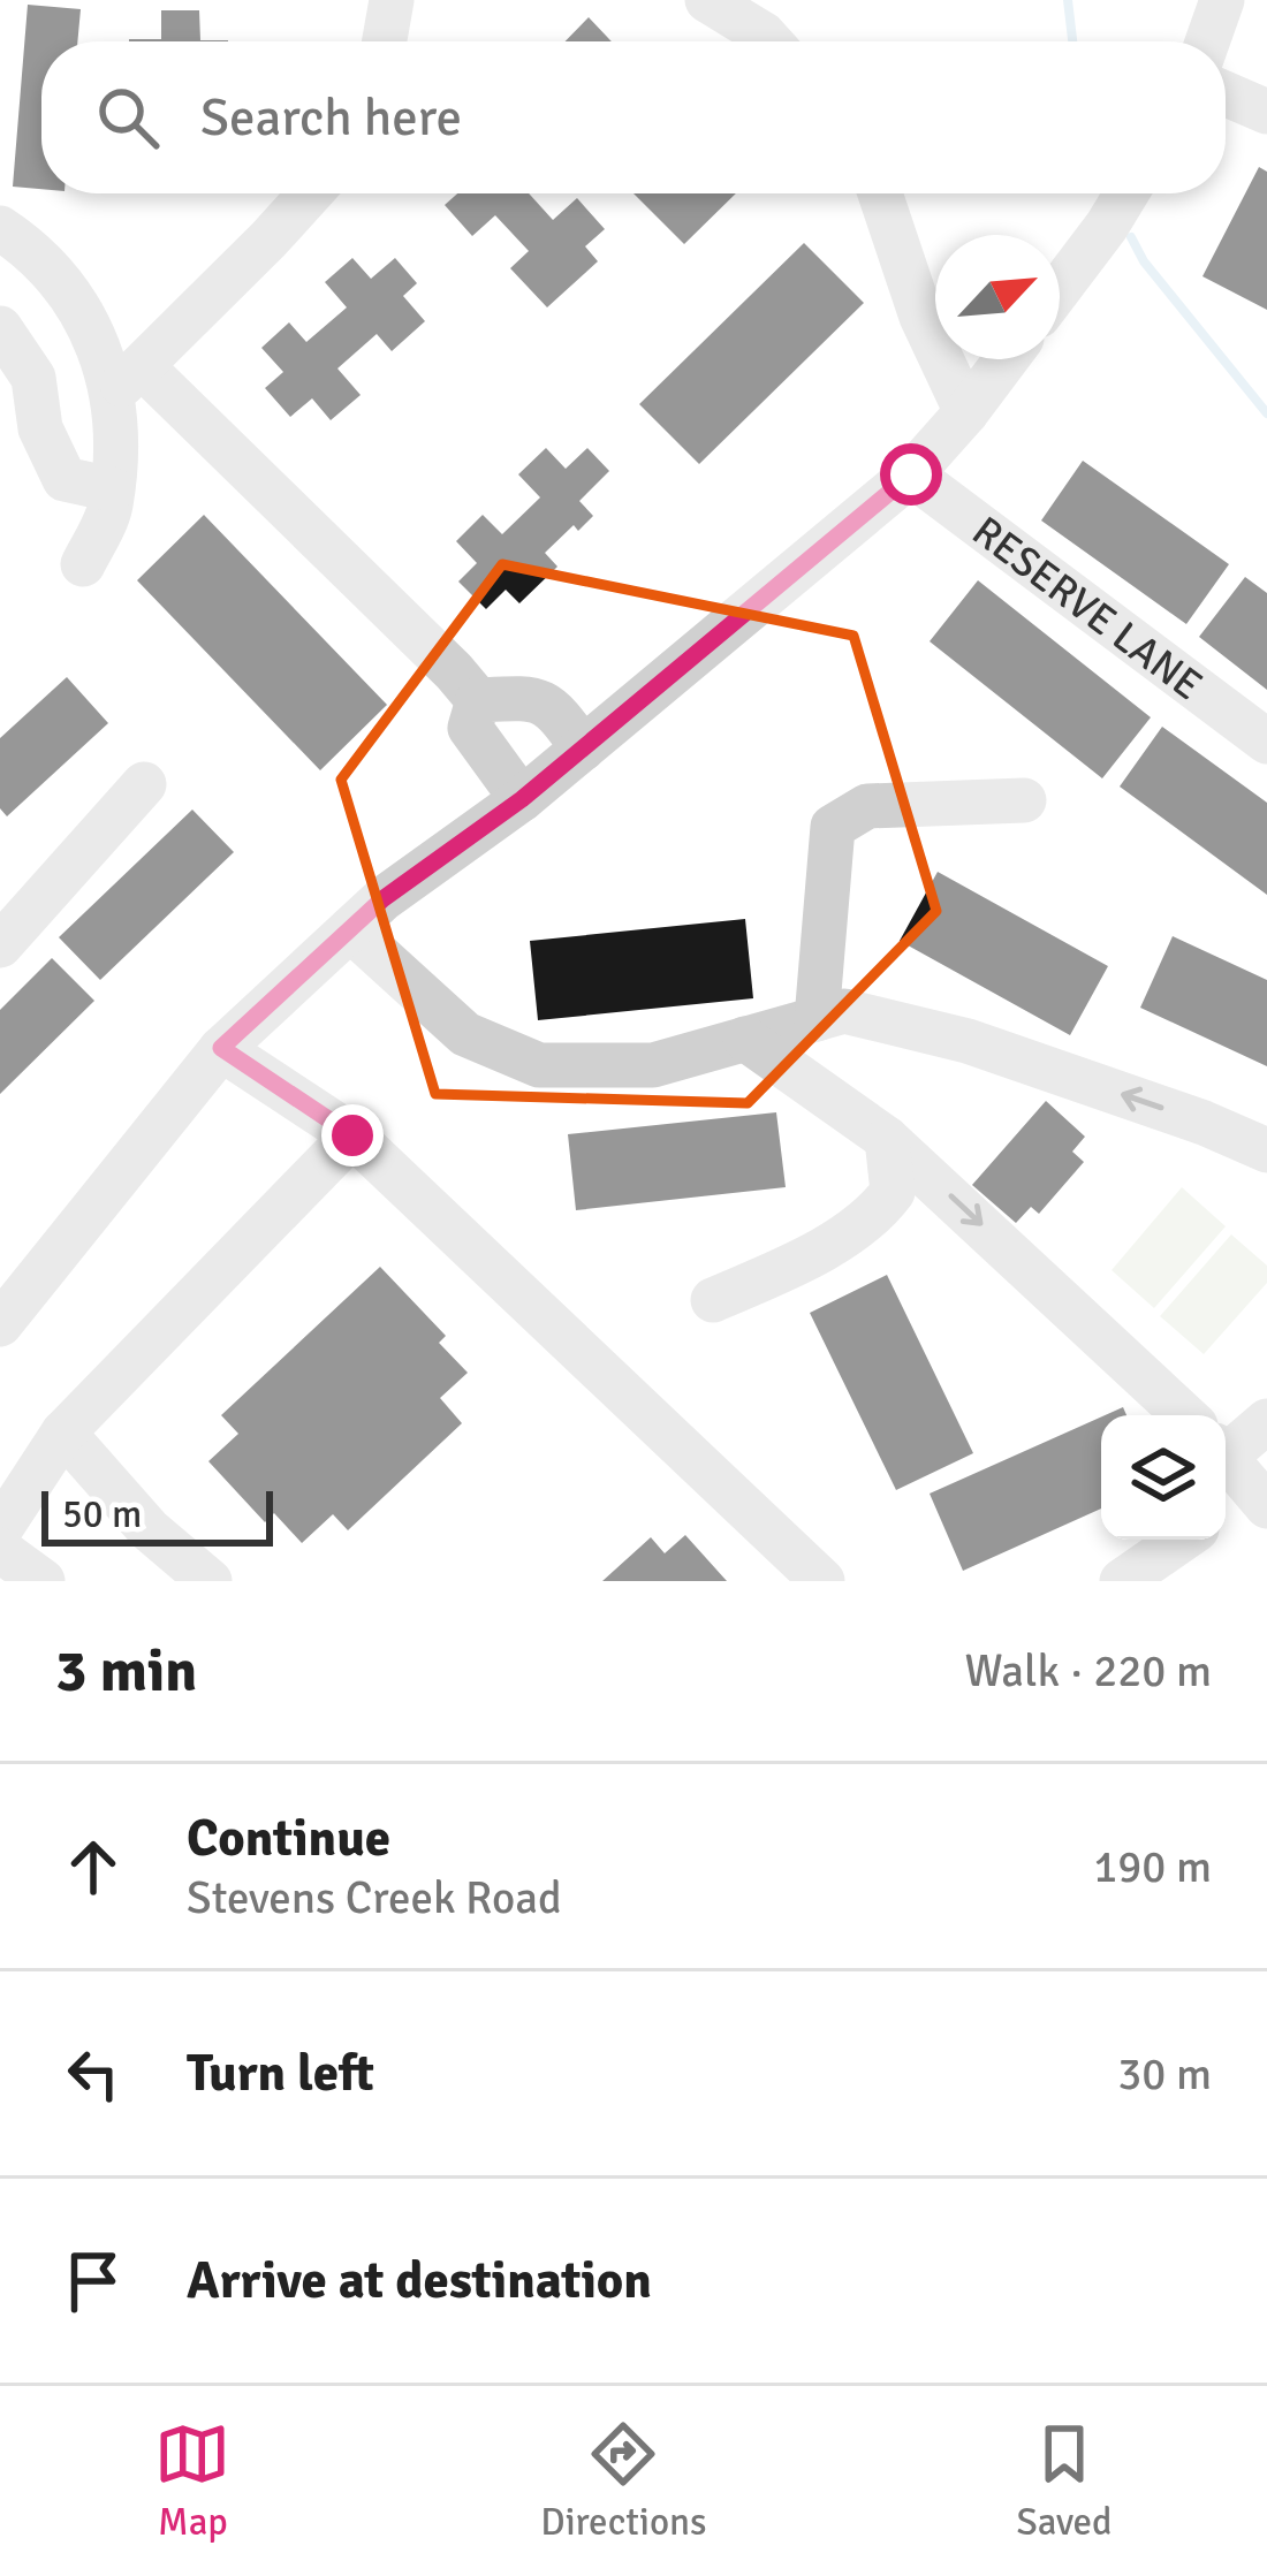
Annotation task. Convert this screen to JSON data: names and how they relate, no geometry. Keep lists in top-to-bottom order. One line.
{"streets":{"street":["RESERVE LANE"]},"scale_bar":"50 m","north":"top right","page":{"search":"Search here","scale":"50 m","heading":["3 min","Walk · 220 m"],"list":[["Continue","Stevens Creek Road","190 m"],["Turn left","30 m"],"Arrive at destination"],"nav":["Map","Directions","Saved"]}}
